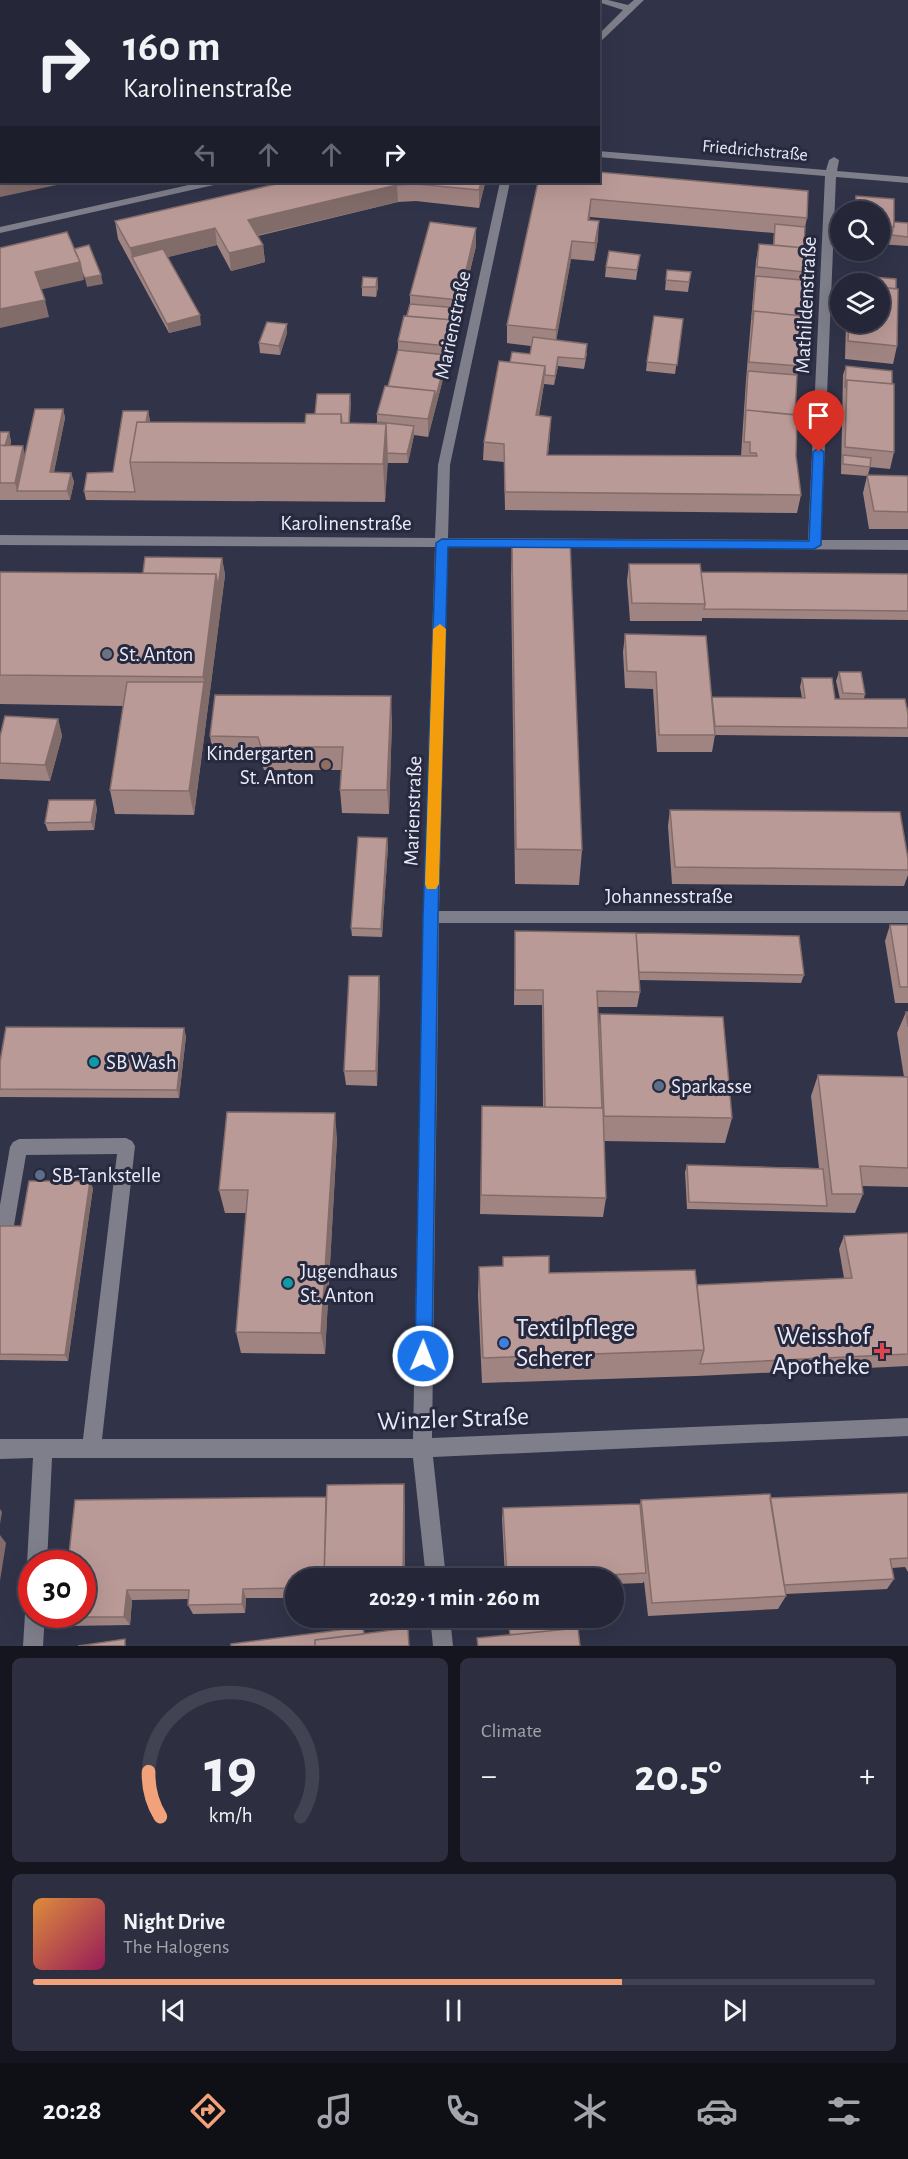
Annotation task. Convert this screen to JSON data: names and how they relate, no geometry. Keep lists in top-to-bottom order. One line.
{"streets":{"street":["Friedrichstraße","Mathildenstraße","Marienstraße","Karolinenstraße","Johannesstraße","Winzler Straße"]},"crossings":[["Friedrichstraße","Mathildenstraße"],["Mathildenstraße","Karolinenstraße"],["Marienstraße","Karolinenstraße"],["Marienstraße","Johannesstraße"],["Marienstraße","Winzler Straße"]],"places":{"other":["St. Anton","Kindergarten St. Anton","SB Wash","Sparkasse","SB-Tankstelle","Jugendhaus St. Anton","Textilpflege Scherer"],"health":["Weisshof Apotheke"]},"page":{"turn":["160 m","Karolinenstraße"],"limit":"30","trip":"20:29 · 1 min · 260 m","tile":"Climate","heat":["−","20.5°","+"],"song":["Night Drive","The Halogens"],"tabs":"20:28","gauge":["19","km/h"]}}
